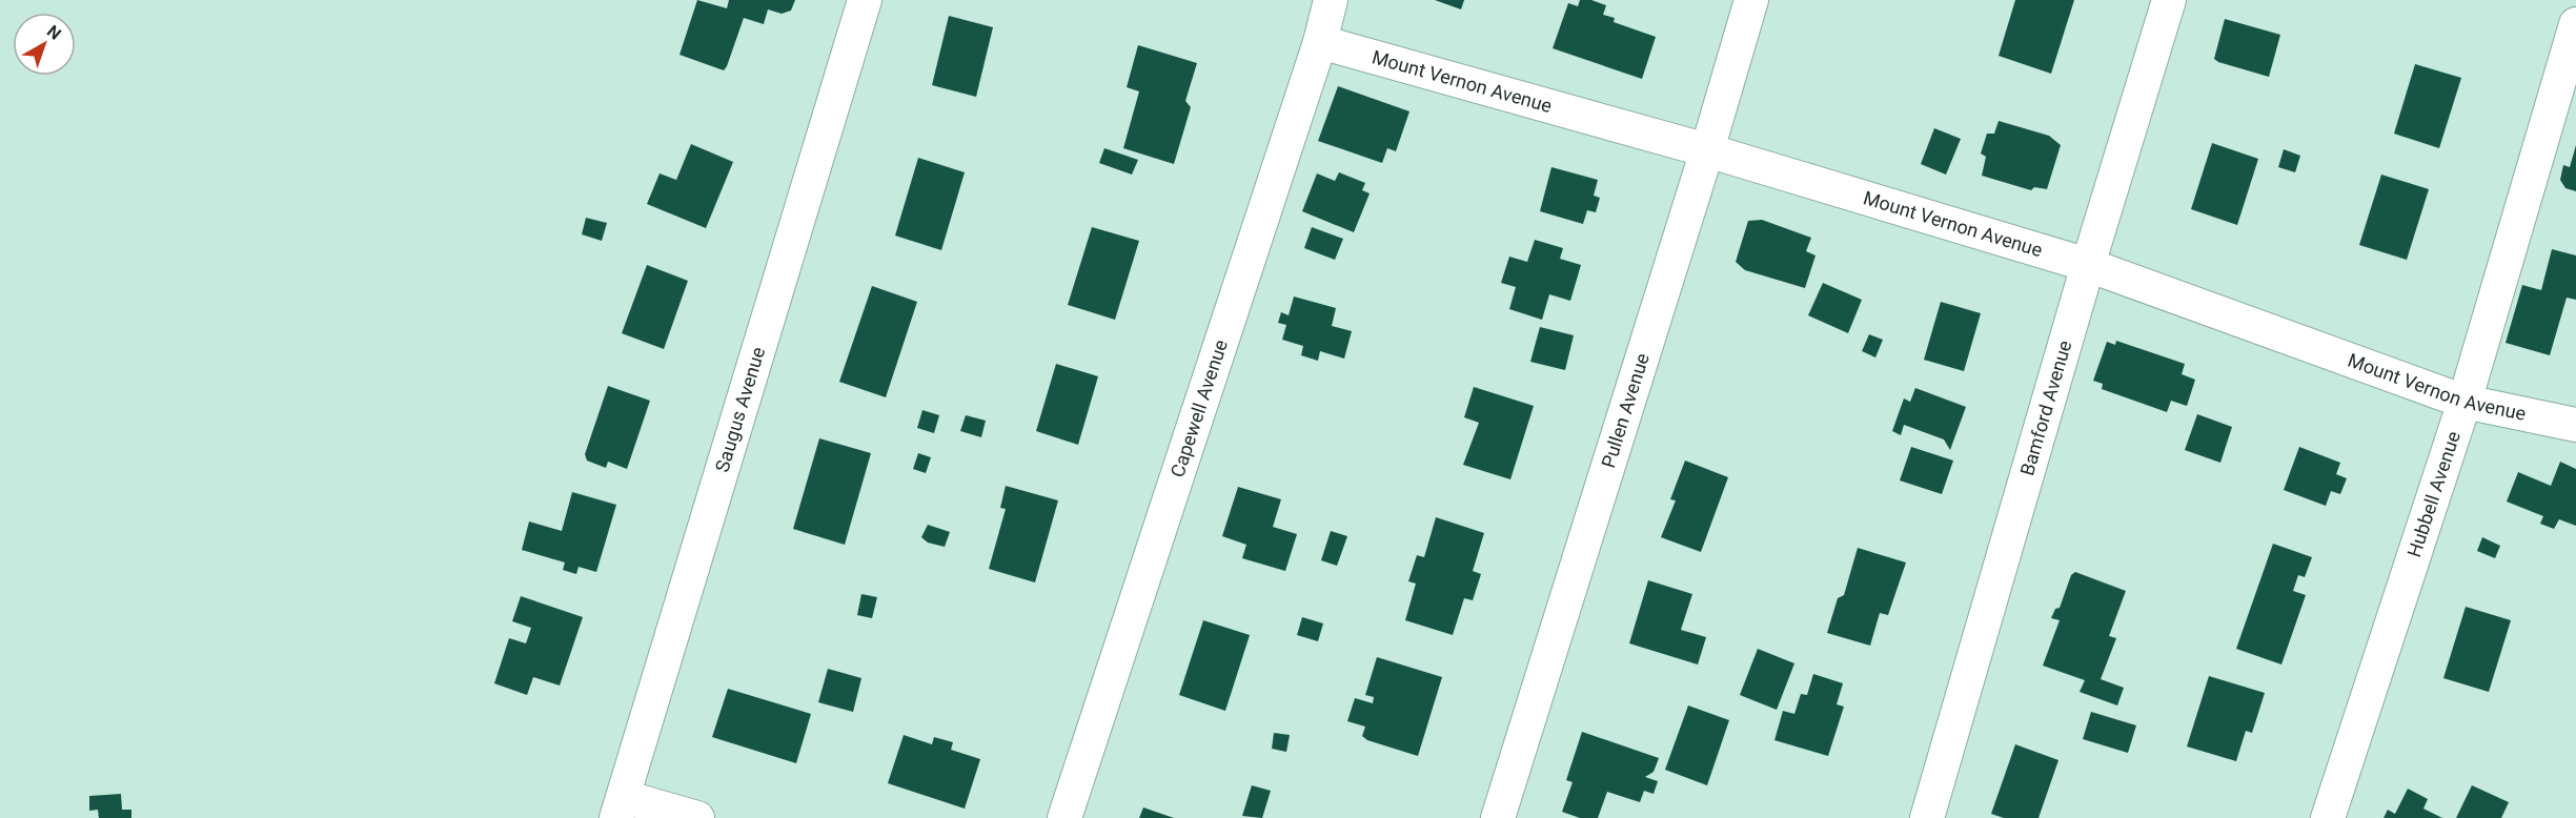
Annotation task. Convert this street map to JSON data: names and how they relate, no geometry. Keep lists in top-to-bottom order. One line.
{"streets":{"street":["Mount Vernon Avenue","Saugus Avenue","Capewell Avenue","Pullen Avenue","Bamford Avenue","Hubbell Avenue"]},"crossings":[["Mount Vernon Avenue","Capewell Avenue"],["Mount Vernon Avenue","Pullen Avenue"],["Mount Vernon Avenue","Bamford Avenue"],["Mount Vernon Avenue","Hubbell Avenue"]],"north":"top right"}
